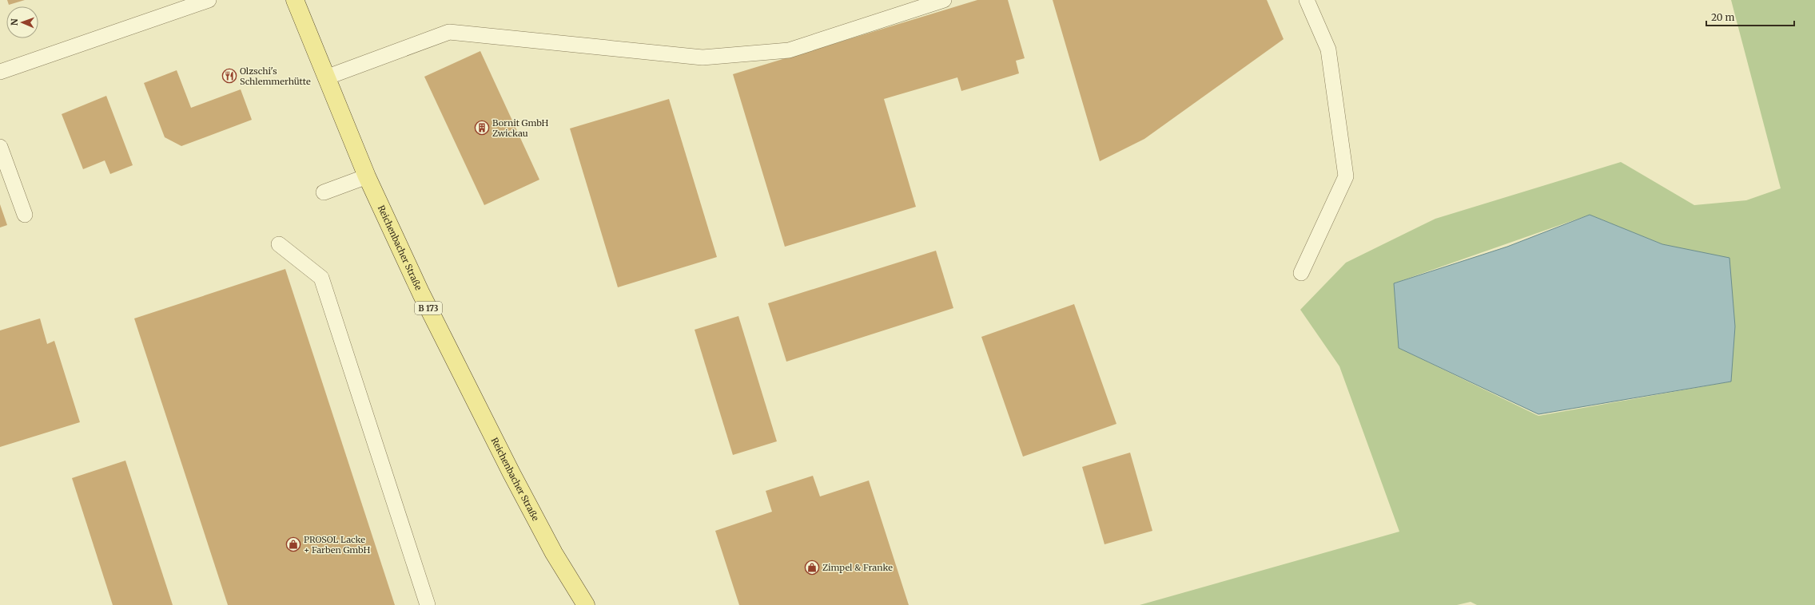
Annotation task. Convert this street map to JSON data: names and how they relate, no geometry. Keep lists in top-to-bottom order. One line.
{"streets":{"main road":["Reichenbacher Straße","B 173"]},"places":{"restaurant":["Olzschi's Schlemmerhütte"],"building":["Bornit GmbH Zwickau"],"shop":["PROSOL Lacke + Farben GmbH","Zimpel & Franke"]},"scale_bar":"20 m","north":"left"}
